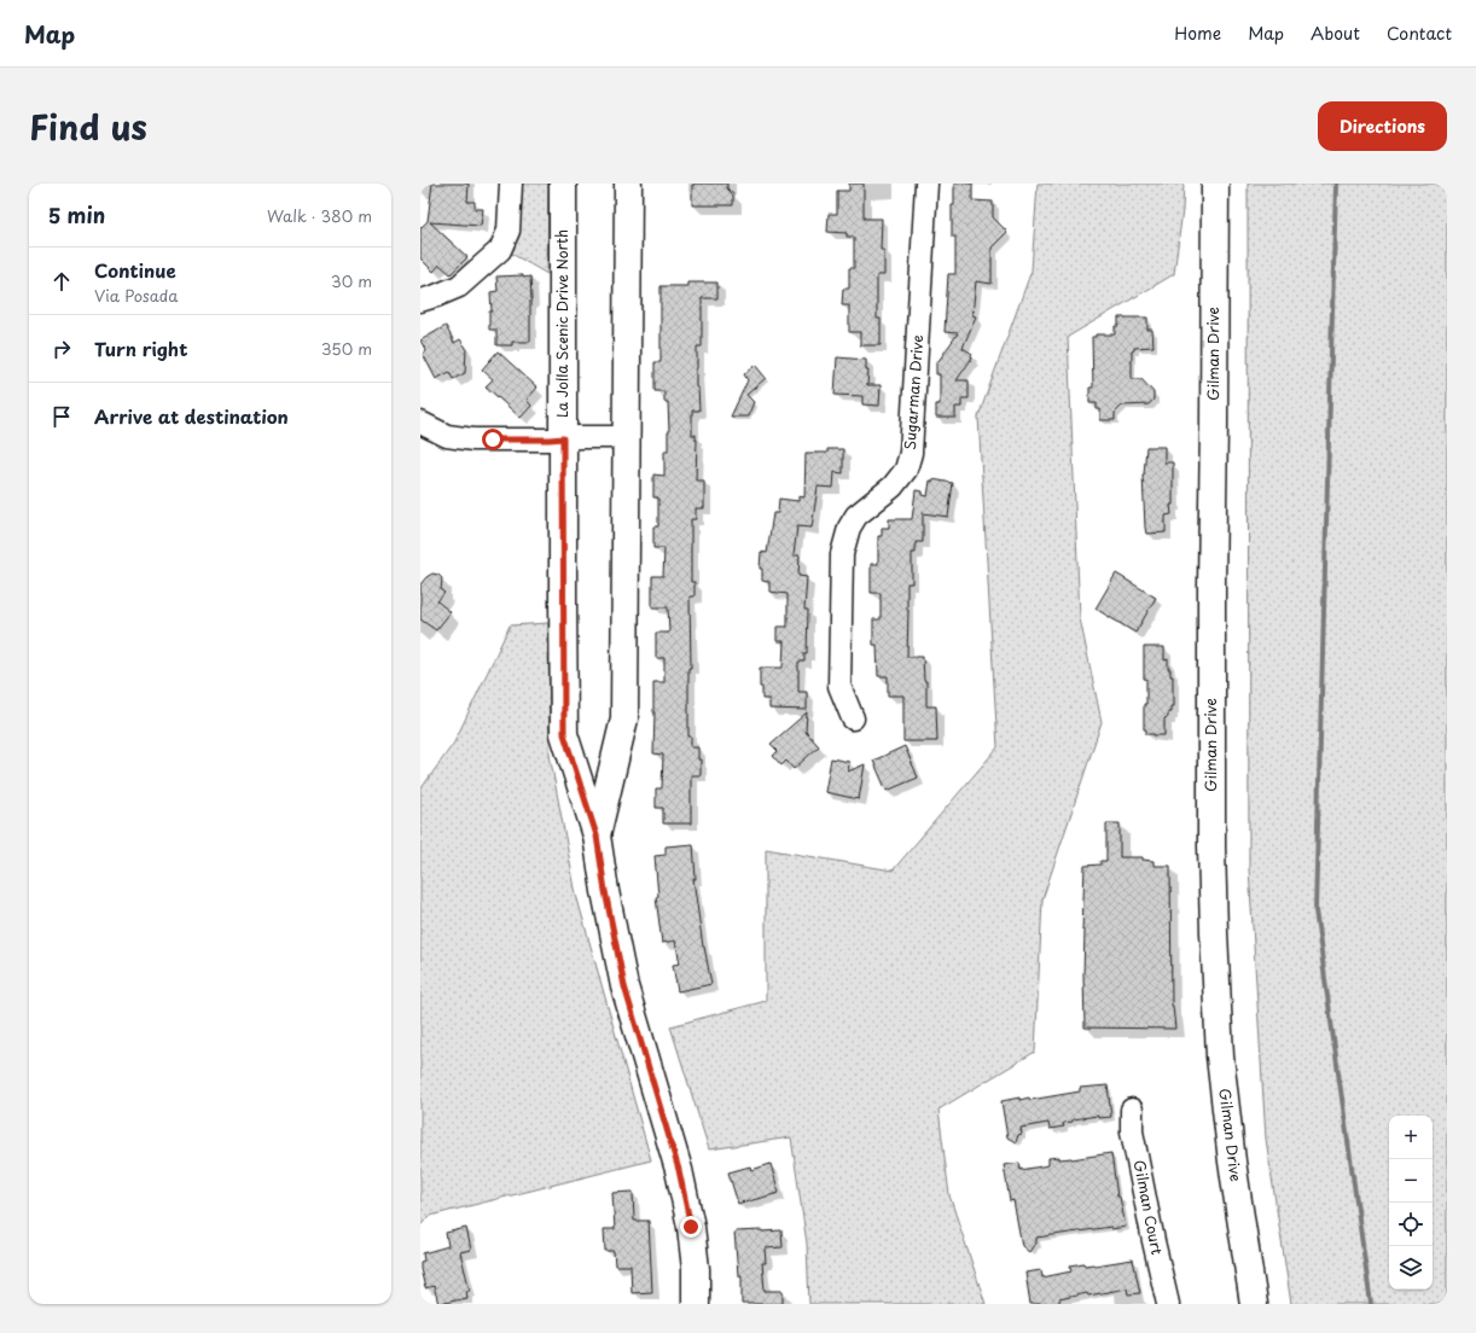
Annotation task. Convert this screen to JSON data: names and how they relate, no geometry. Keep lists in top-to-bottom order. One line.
{"streets":{"main road":["La Jolla Scenic Drive North","Gilman Drive"],"street":["Sugarman Drive","Gilman Court"]},"page":{"header":"Map","nav":["Home","Map","About","Contact"],"title":"Find us","buttons":"Directions","heading":["5 min","Walk · 380 m"],"list":[["Continue","Via Posada","30 m"],["Turn right","350 m"],"Arrive at destination"],"map_buttons":["+","−"]}}
